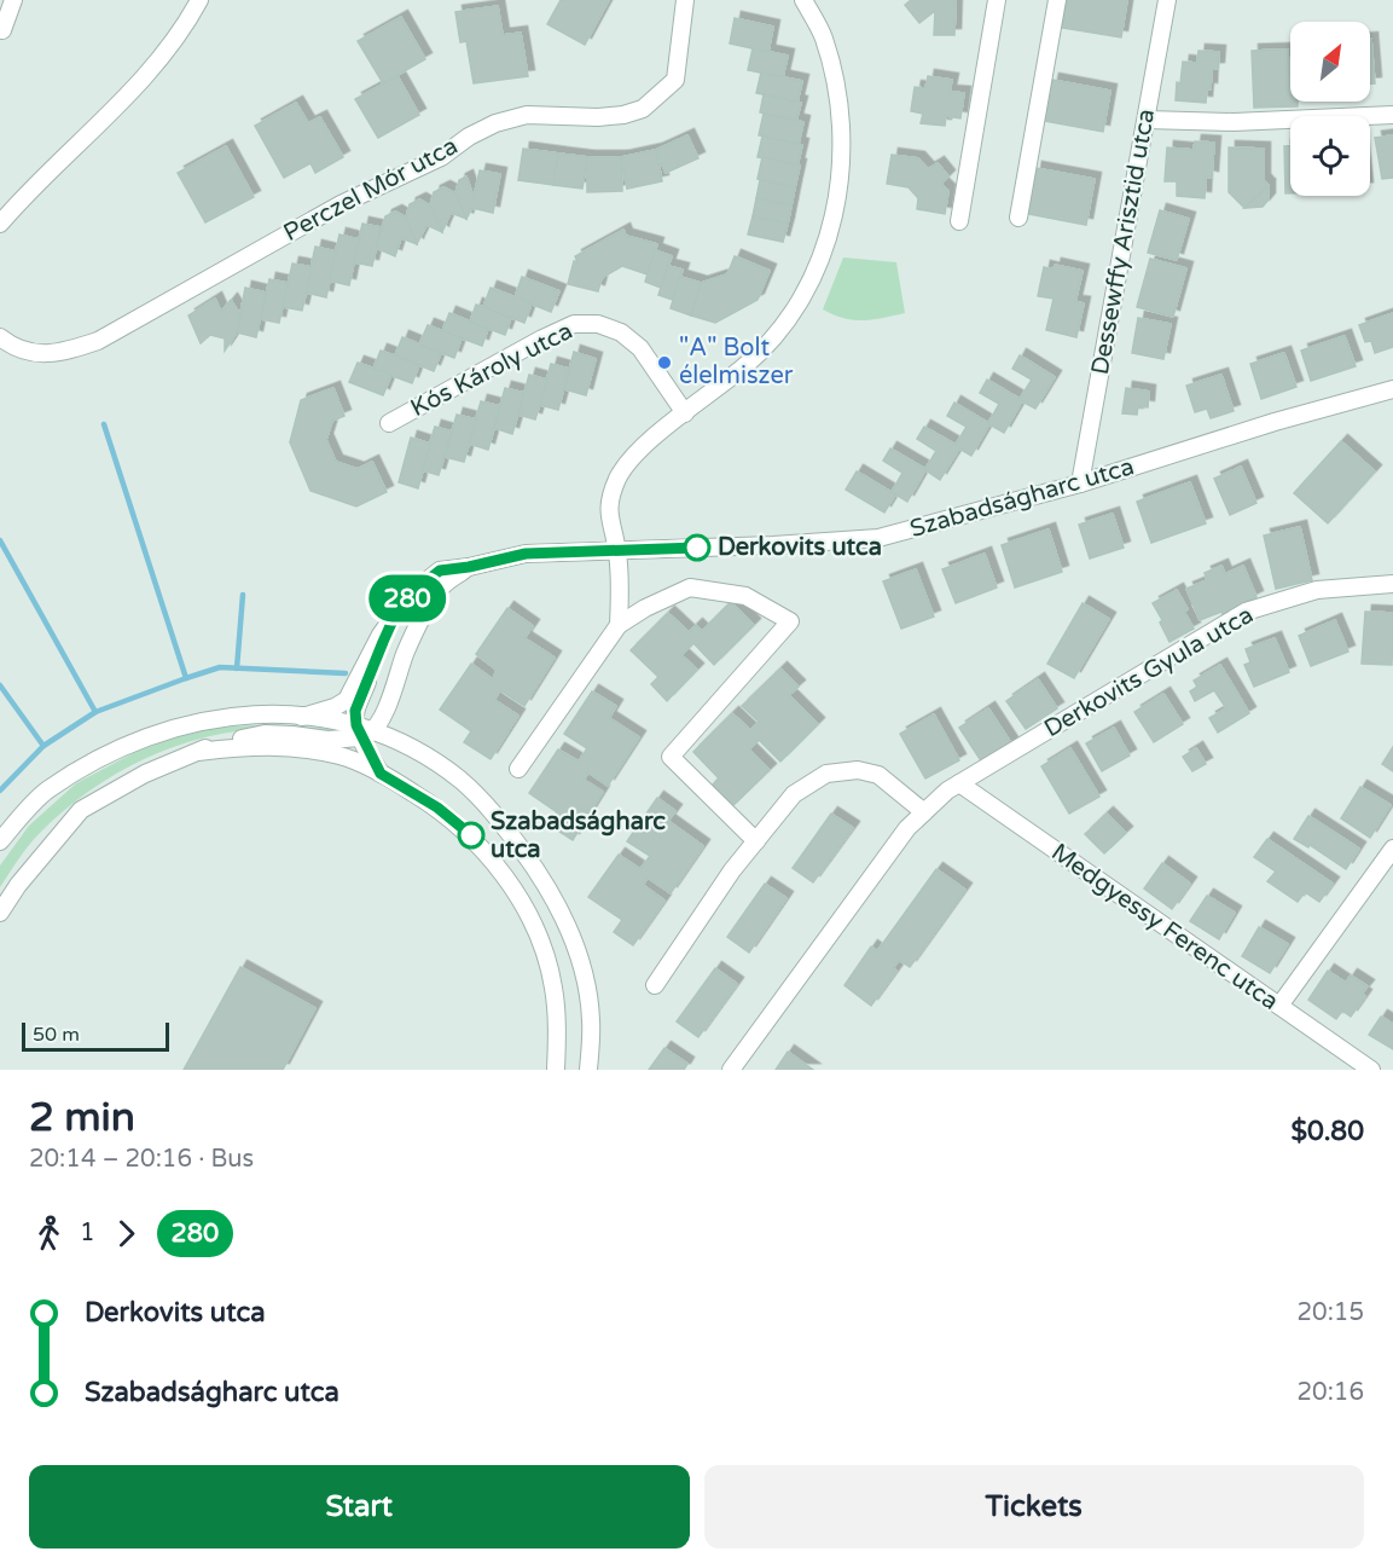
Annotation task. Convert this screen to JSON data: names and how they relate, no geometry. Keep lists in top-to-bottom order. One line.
{"streets":{"street":["Perczel Mór utca","Dessewffy Arisztid utca","Kós Károly utca","Szabadságharc utca","Derkovits Gyula utca","Medgyessy Ferenc utca"]},"crossings":[["Dessewffy Arisztid utca","Szabadságharc utca"],["Derkovits Gyula utca","Medgyessy Ferenc utca"]],"places":["\"A\" Bolt élelmiszer","Derkovits utca","Szabadságharc utca"],"lines":["bus line 280"],"scale_bar":"50 m","north":"top right","page":{"on_map":"280","scale":"50 m","heading":["2 min","20:14 – 20:16 · Bus","$0.80"],"legs":["1","280"],"list":[{"name":"Derkovits utca","value":"20:15"},{"name":"Szabadságharc utca","value":"20:16"}],"buttons":["Start","Tickets"]}}
